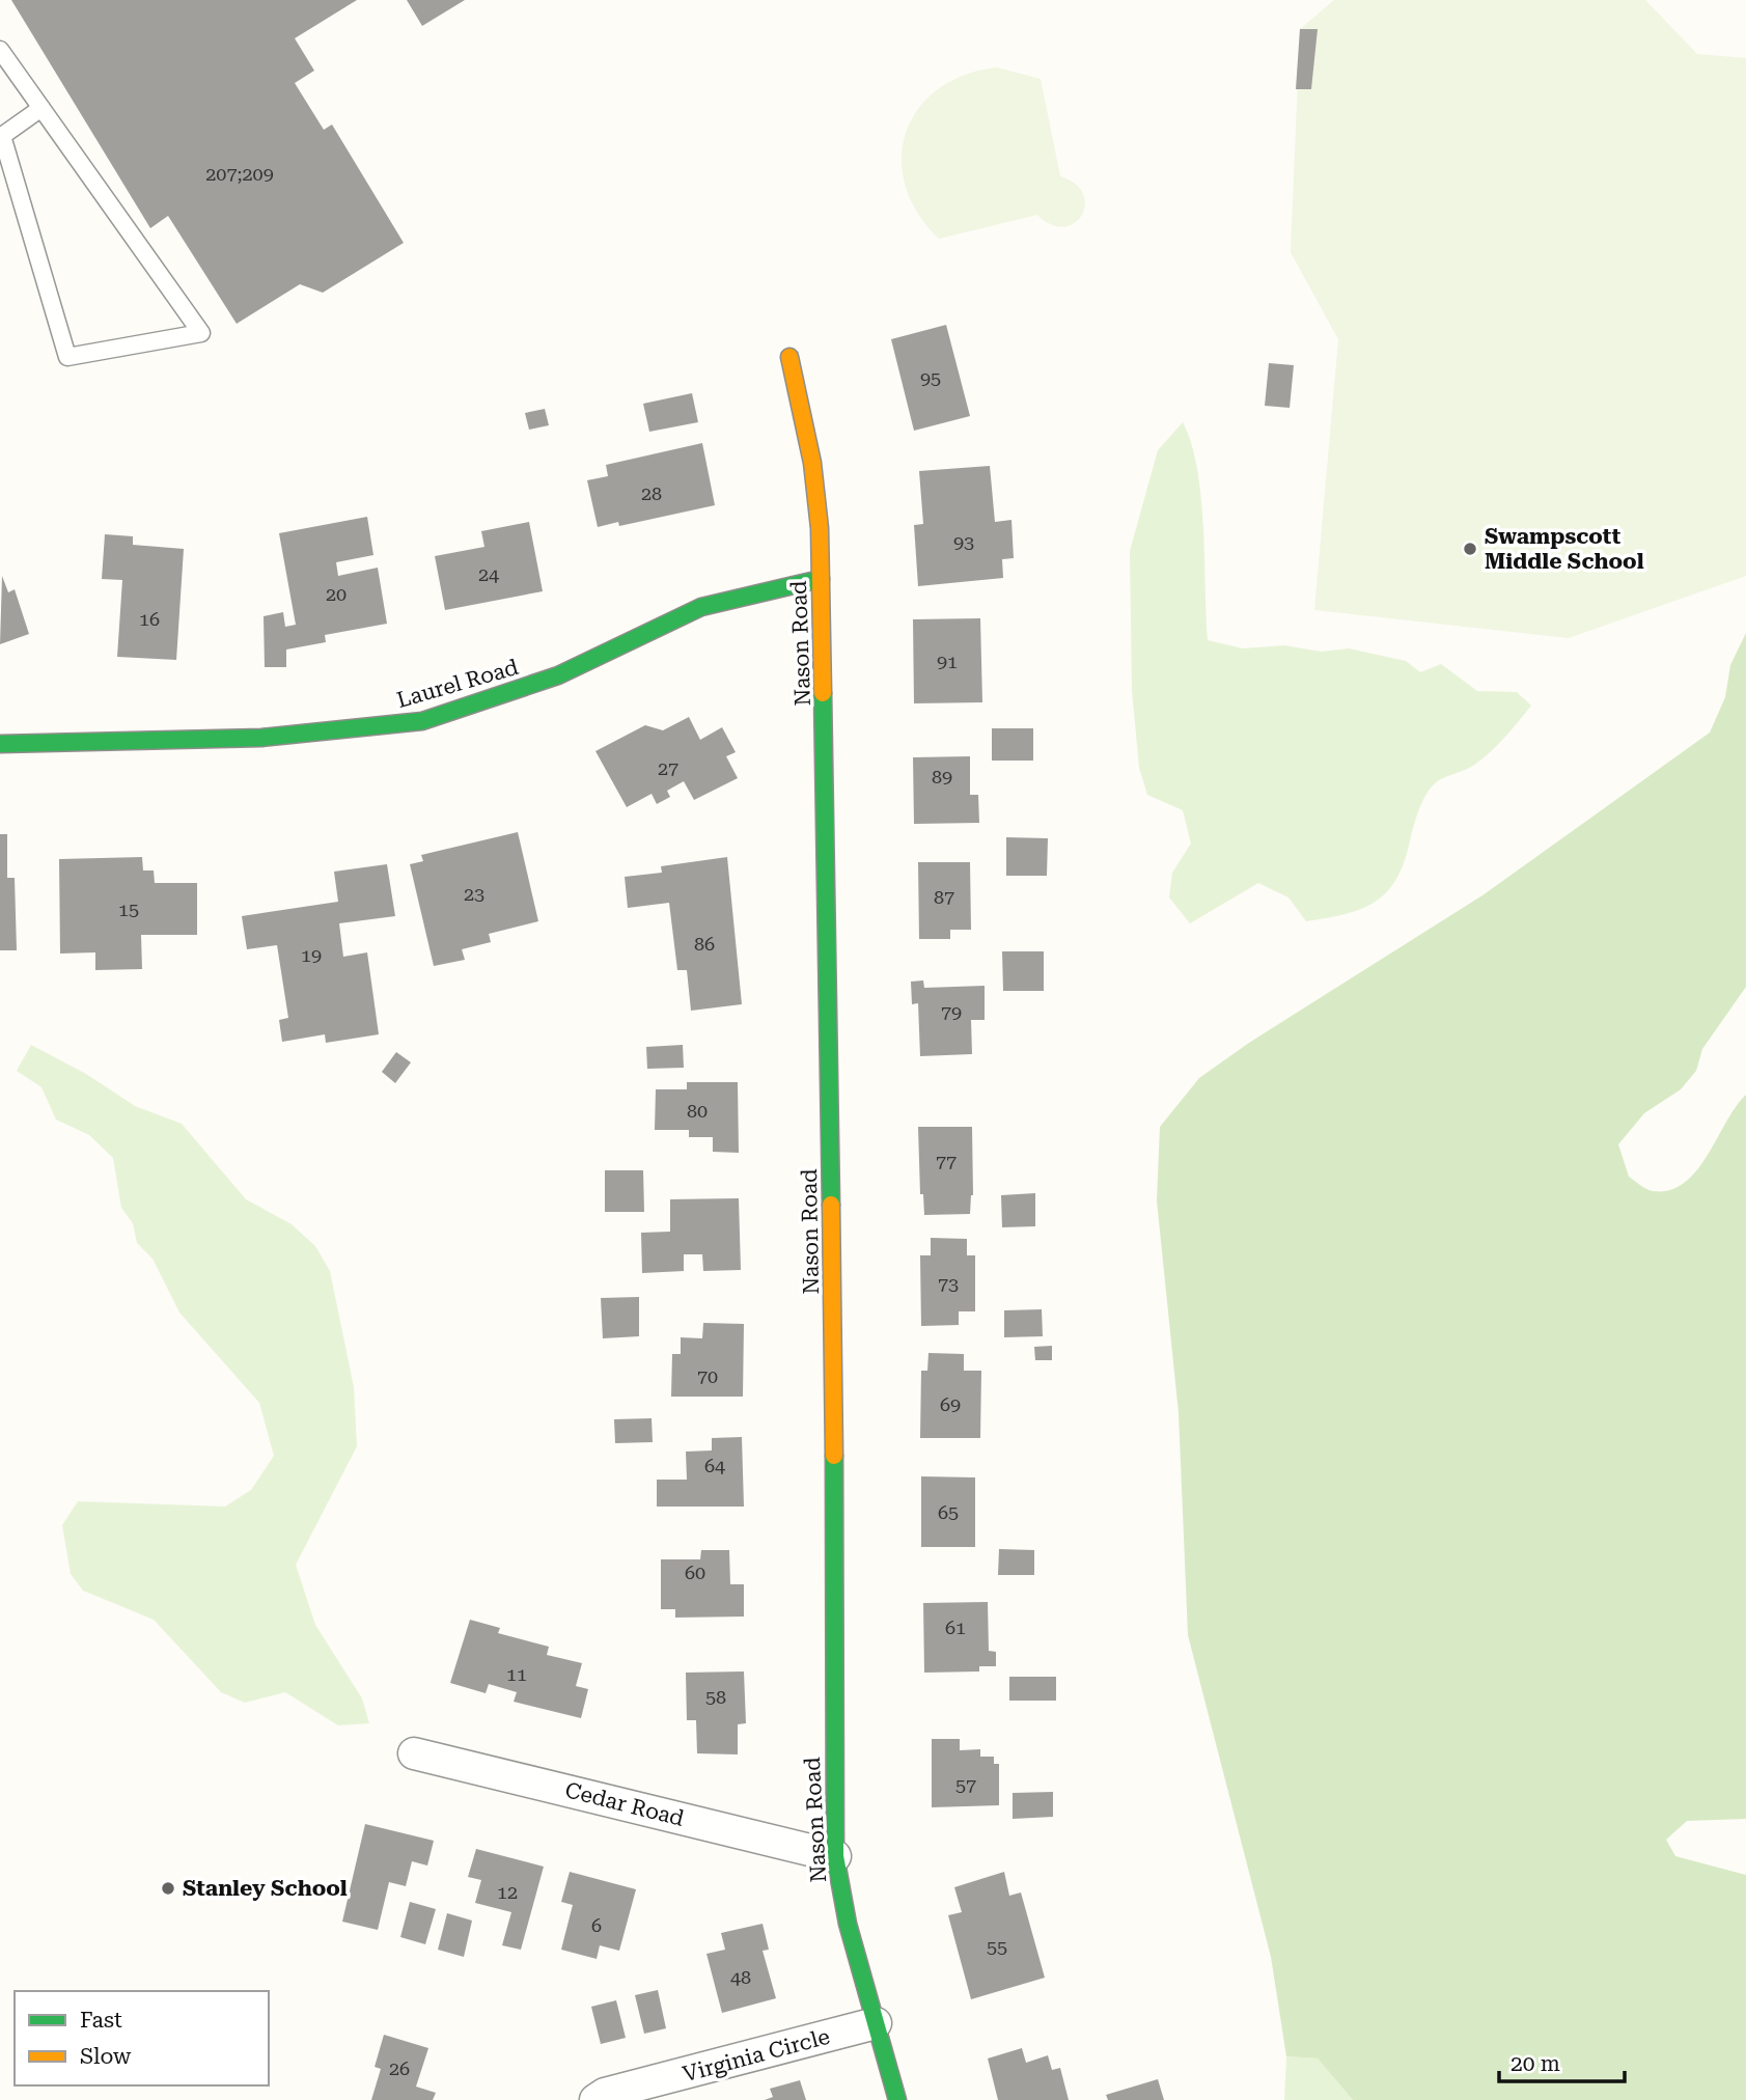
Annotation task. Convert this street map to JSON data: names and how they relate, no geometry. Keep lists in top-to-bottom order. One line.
{"streets":{"street":["Nason Road","Laurel Road","Cedar Road","Virginia Circle"]},"crossings":[["Nason Road","Laurel Road"],["Nason Road","Cedar Road"],["Nason Road","Virginia Circle"]],"places":["Swampscott Middle School","Stanley School"],"house_numbers":["207;209","95","28","93","24","20","16","91","27","89","23","87","15","86","19","79","80","77","73","70","69","64","65","60","61","11","58","57","12","6","55","48","26"],"legend":["Fast","Slow"],"scale_bar":"20 m"}
